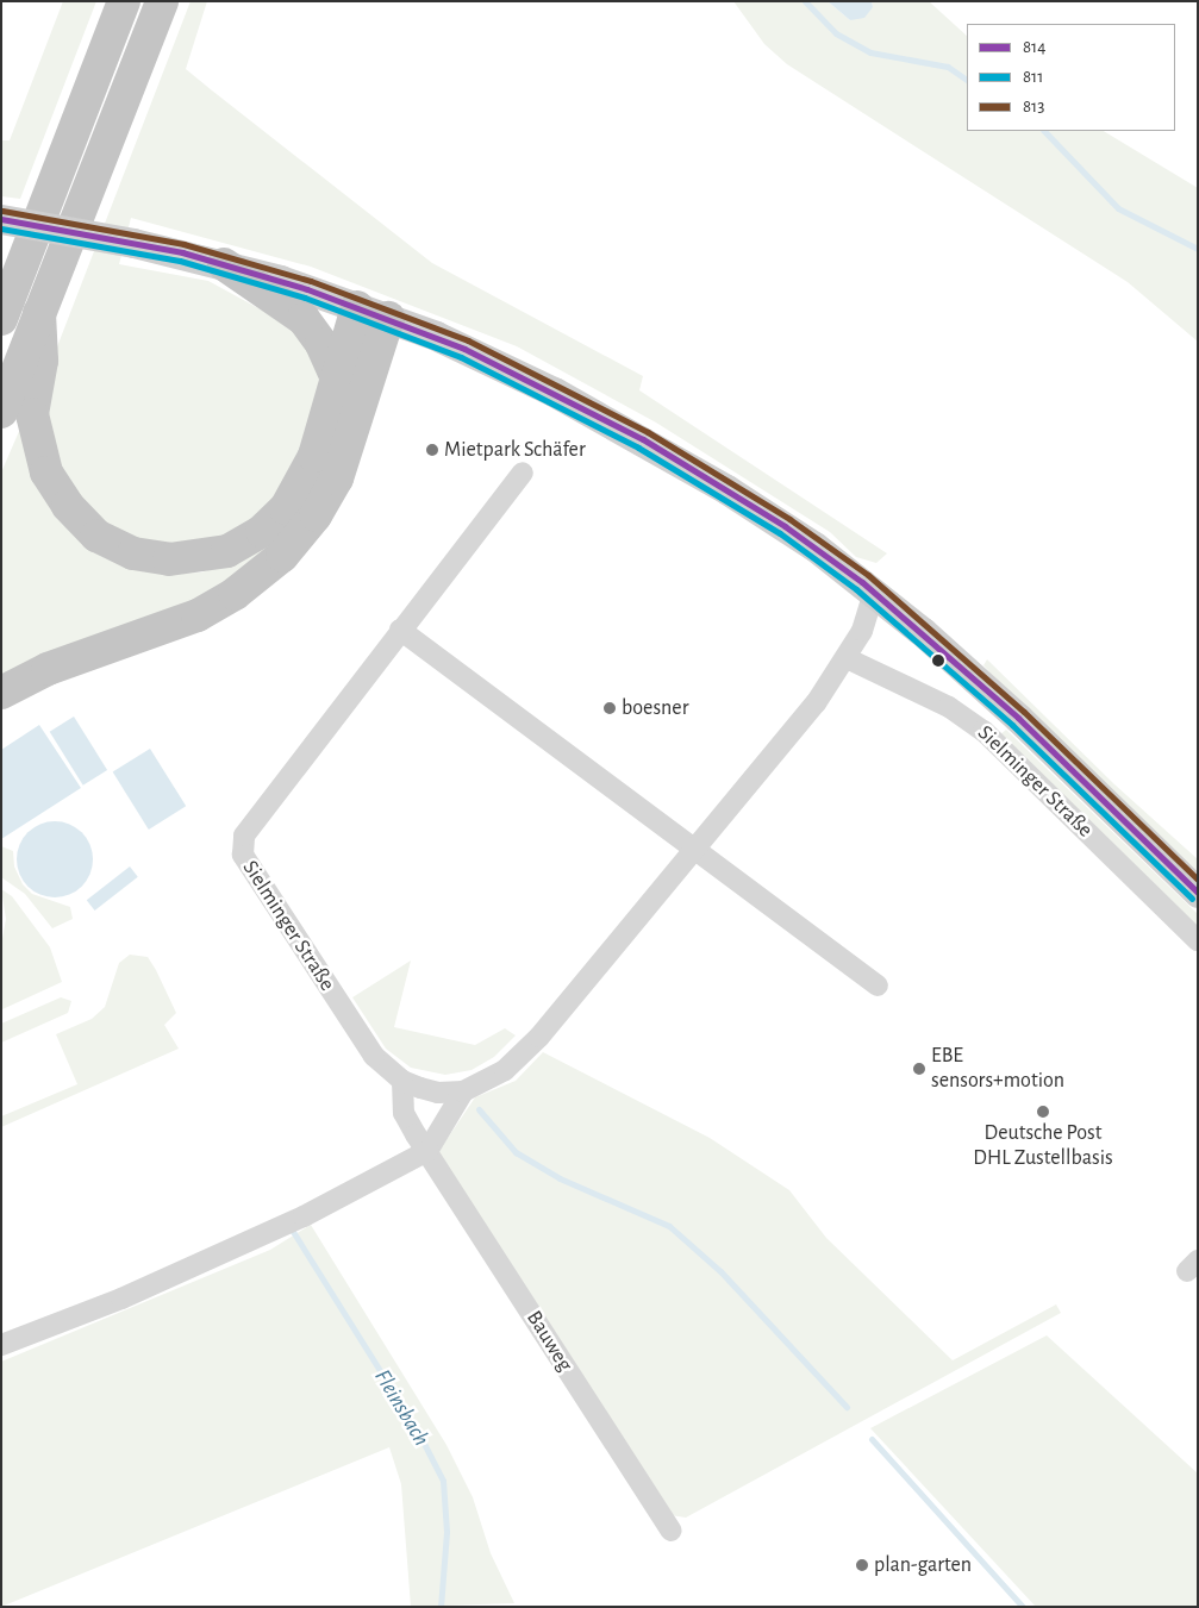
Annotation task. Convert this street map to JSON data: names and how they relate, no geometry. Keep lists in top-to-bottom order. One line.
{"streets":{"street":["Sielminger Straße","Bauweg"]},"crossings":[["Sielminger Straße","Bauweg"]],"water":["Fleinsbach"],"places":["Mietpark Schäfer","boesner","EBE sensors+motion","Deutsche Post DHL Zustellbasis","plan-garten"],"lines":["transit line 813","transit line 814","transit line 811"],"legend":["814","811","813"]}
